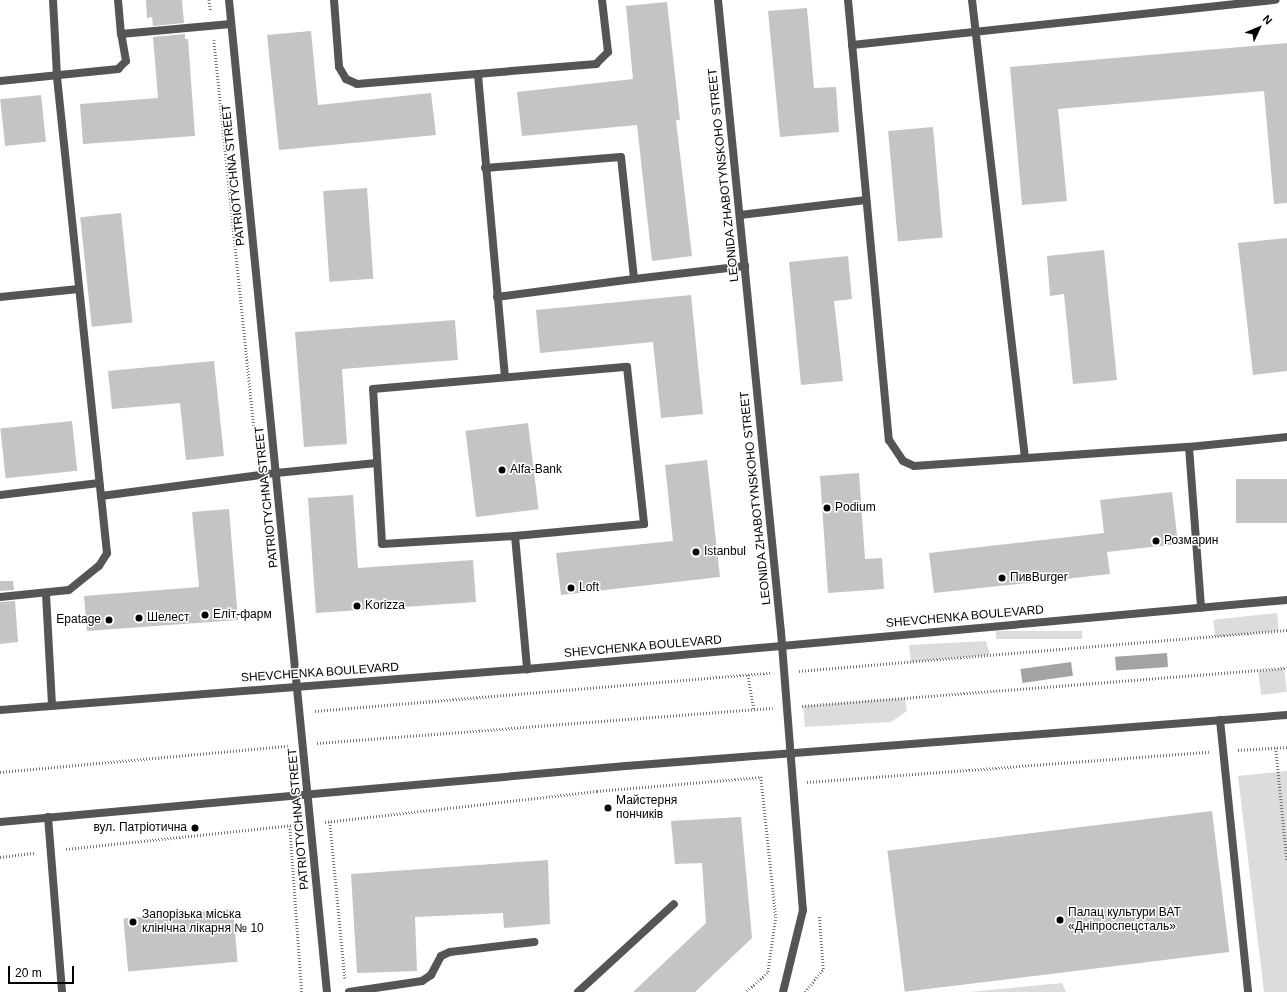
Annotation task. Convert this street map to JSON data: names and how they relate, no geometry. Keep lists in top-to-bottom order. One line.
{"streets":{"street":["PATRIOTYCHNA STREET","LEONIDA ZHABOTYNSKOHO STREET","SHEVCHENKA BOULEVARD"]},"crossings":[["PATRIOTYCHNA STREET","SHEVCHENKA BOULEVARD"],["LEONIDA ZHABOTYNSKOHO STREET","SHEVCHENKA BOULEVARD"]],"places":["Alfa-Bank","Podium","Розмарин","Istanbul","ПивBurger","Loft","Korizza","Еліт-фарм","Шелест","Epatage","Майстерня пончиків","вул. Патріотична","Палац культури ВАТ «Дніпроспецсталь»","Запорізька міська клінічна лікарня № 10"],"scale_bar":"20 m","north":"top right"}
